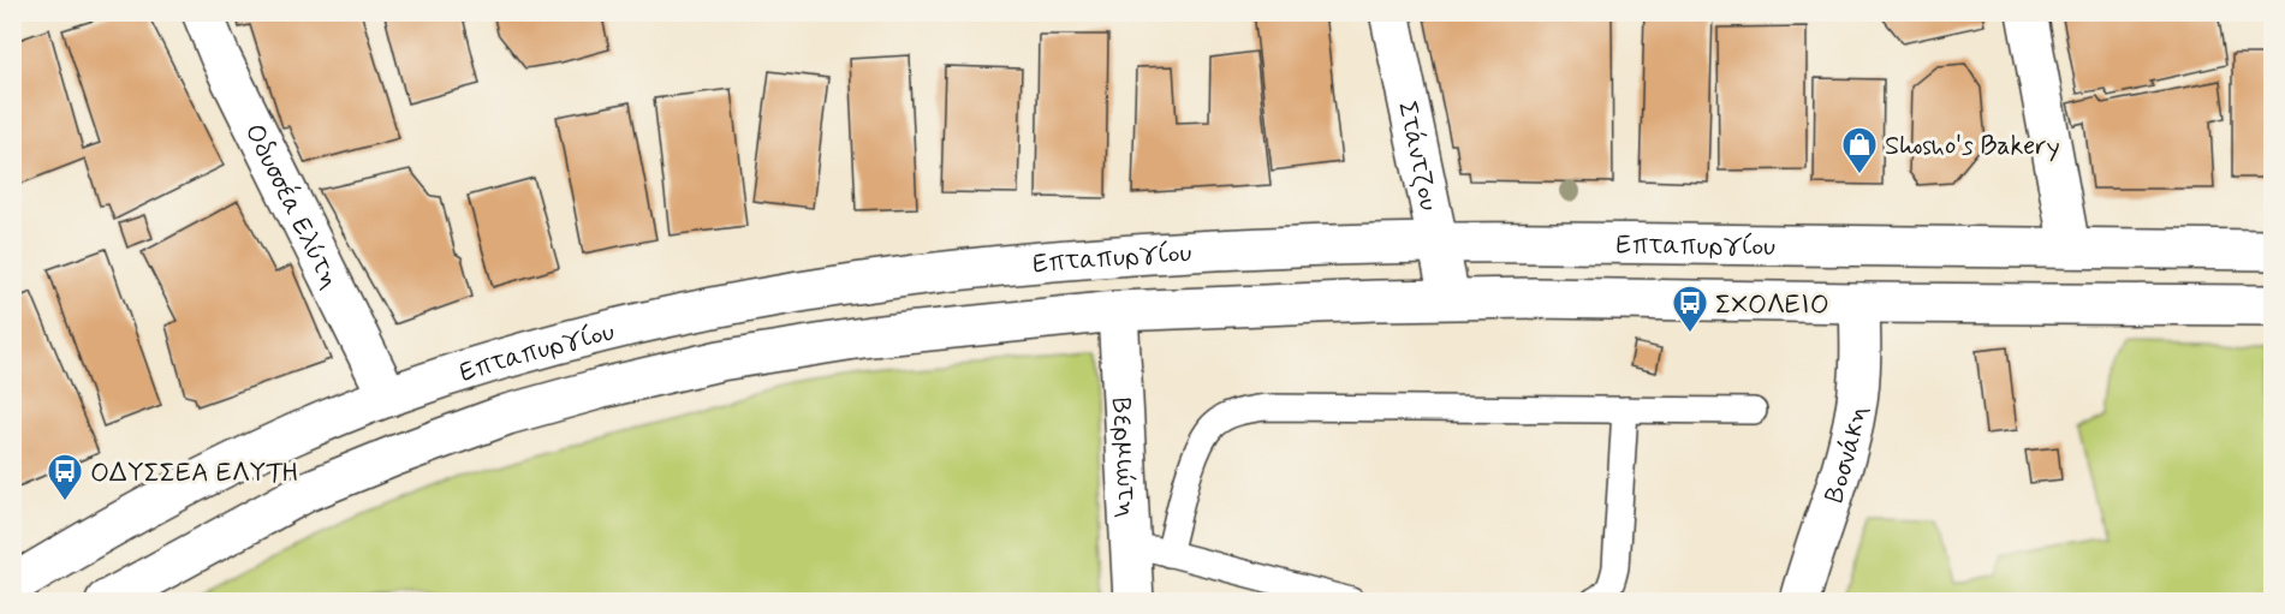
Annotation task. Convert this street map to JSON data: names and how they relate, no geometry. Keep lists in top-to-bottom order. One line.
{"streets":{"main road":["Στάντζου","Οδυσσέα Ελύτη","Επταπυργίου","Βοσνάκη","Βερμιώτη"]},"crossings":[["Στάντζου","Επταπυργίου"],["Οδυσσέα Ελύτη","Επταπυργίου"],["Επταπυργίου","Βοσνάκη"],["Επταπυργίου","Βερμιώτη"]],"places":{"shop":["Shosho's Bakery"],"bus stop":["ΣΧΟΛΕΙΟ","ΟΔΥΣΣΕΑ ΕΛΥΤΗ"]}}
